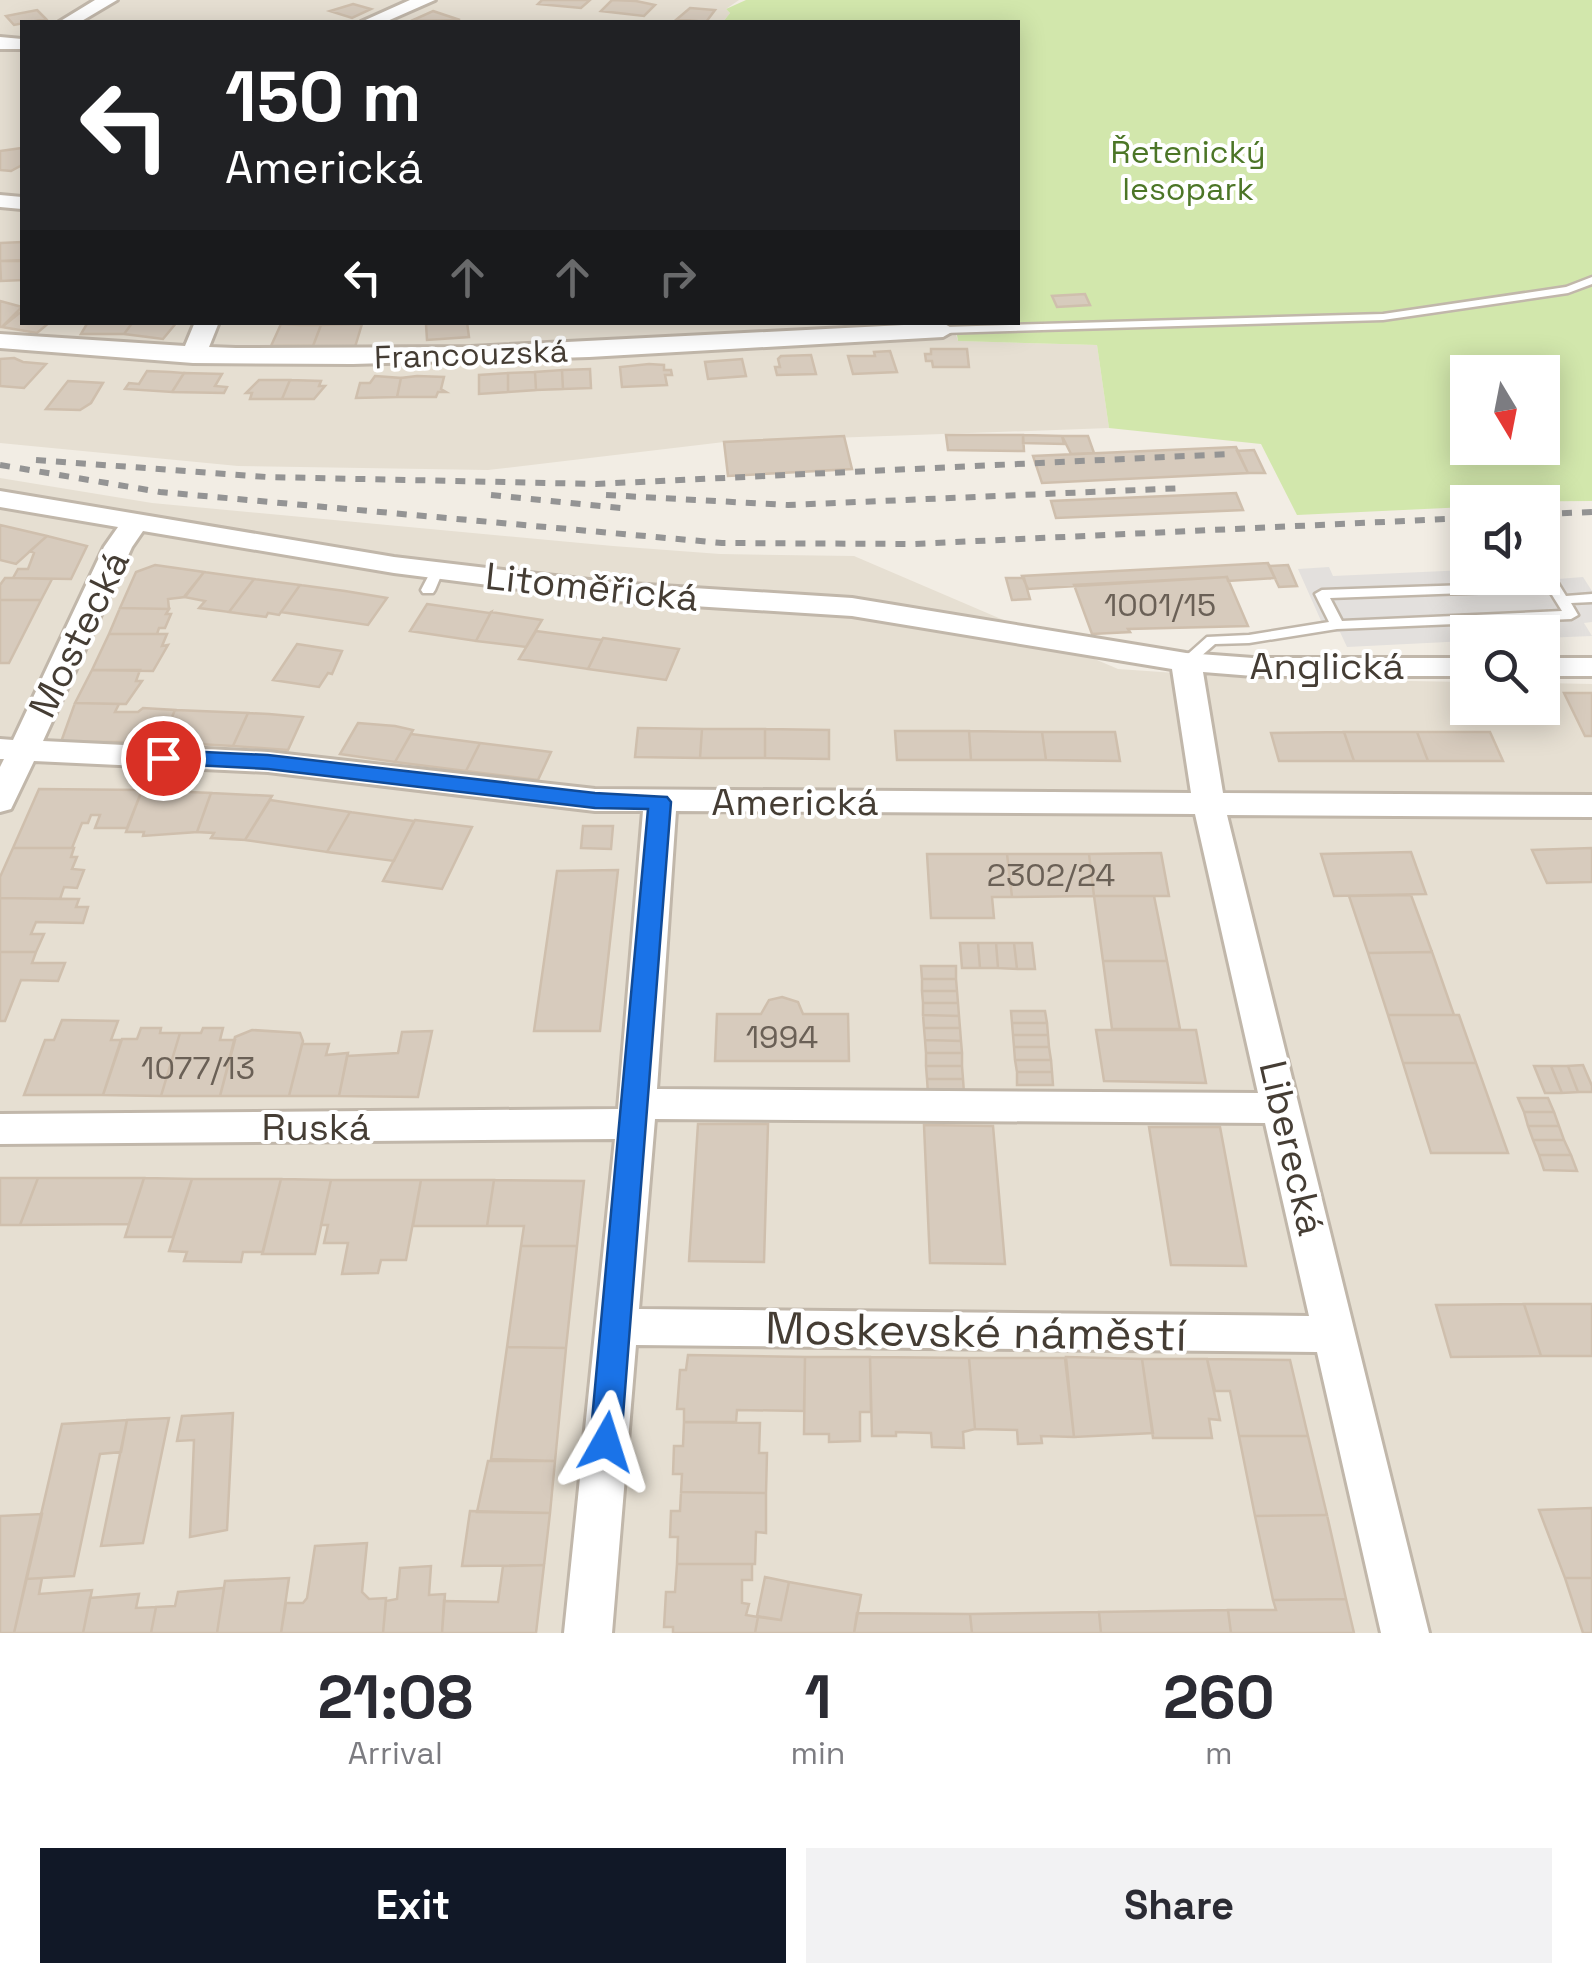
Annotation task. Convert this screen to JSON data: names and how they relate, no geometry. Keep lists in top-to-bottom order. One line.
{"streets":{"street":["Francouzská","Litoměřická","Mostecká","Anglická","Americká","Ruská","Liberecká","Moskevské náměstí"]},"crossings":[["Litoměřická","Mostecká"],["Litoměřická","Anglická"],["Litoměřická","Liberecká"],["Mostecká","Americká"],["Anglická","Liberecká"],["Americká","Liberecká"],["Liberecká","Moskevské náměstí"]],"parks":["Řetenický lesopark"],"house_numbers":["1001/15","2302/24","1994","1077/13"],"north":"bottom","page":{"turn":["150 m","Americká"],"eta":["21:08","Arrival","1","min","260","m"],"buttons":["Exit","Share"]}}
